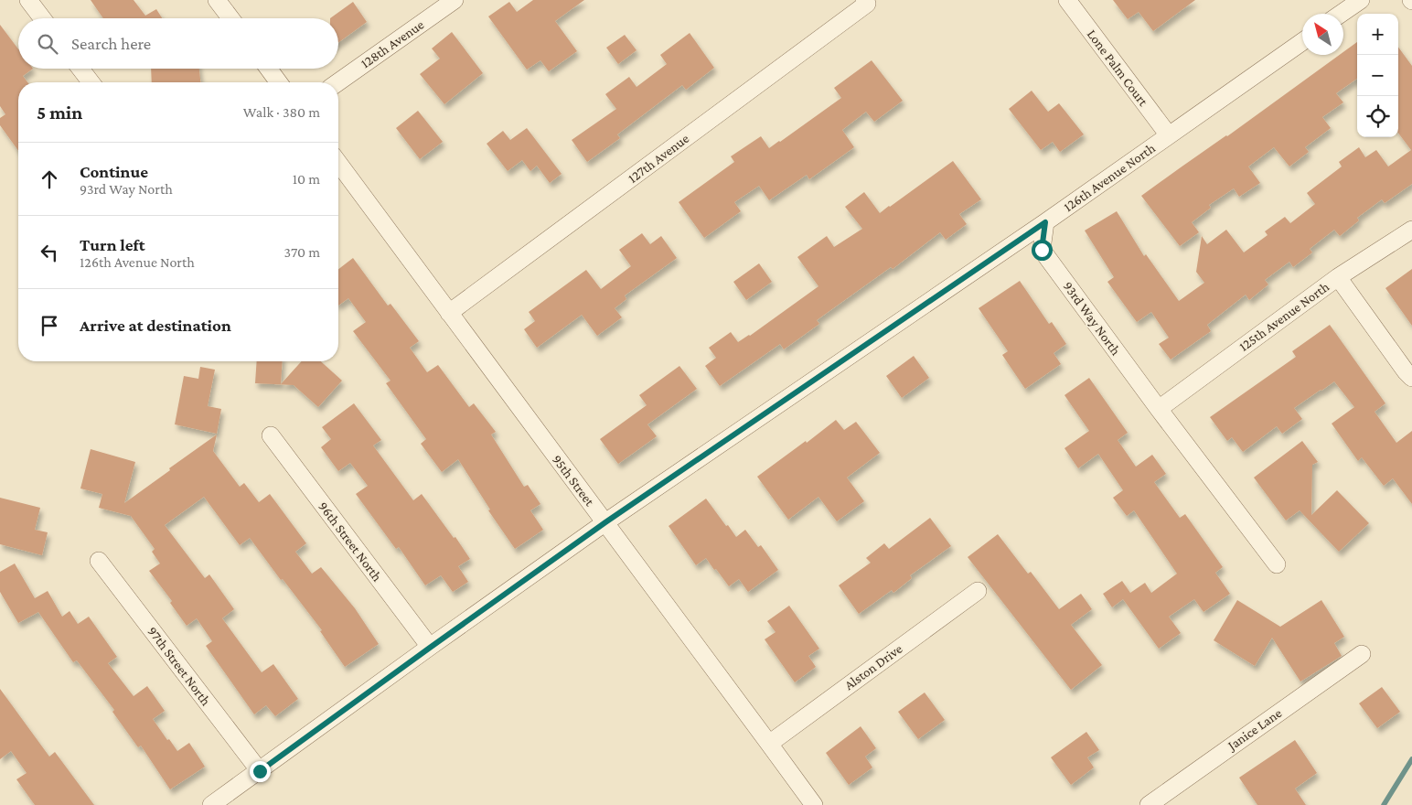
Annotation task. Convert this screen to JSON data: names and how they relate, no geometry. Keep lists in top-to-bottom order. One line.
{"streets":{"street":["128th Avenue","Lone Palm Court","127th Avenue","126th Avenue North","125th Avenue North","93rd Way North","95th Street","96th Street North","97th Street North","Alston Drive","Janice Lane"]},"crossings":[["Lone Palm Court","126th Avenue North"],["127th Avenue","95th Street"],["126th Avenue North","93rd Way North"],["126th Avenue North","95th Street"],["126th Avenue North","96th Street North"],["126th Avenue North","97th Street North"],["125th Avenue North","93rd Way North"],["95th Street","Alston Drive"]],"north":"top left","page":{"map_buttons":["+","−"],"search":"Search here","heading":["5 min","Walk · 380 m"],"list":[["Continue","93rd Way North","10 m"],["Turn left","126th Avenue North","370 m"],"Arrive at destination"]}}
